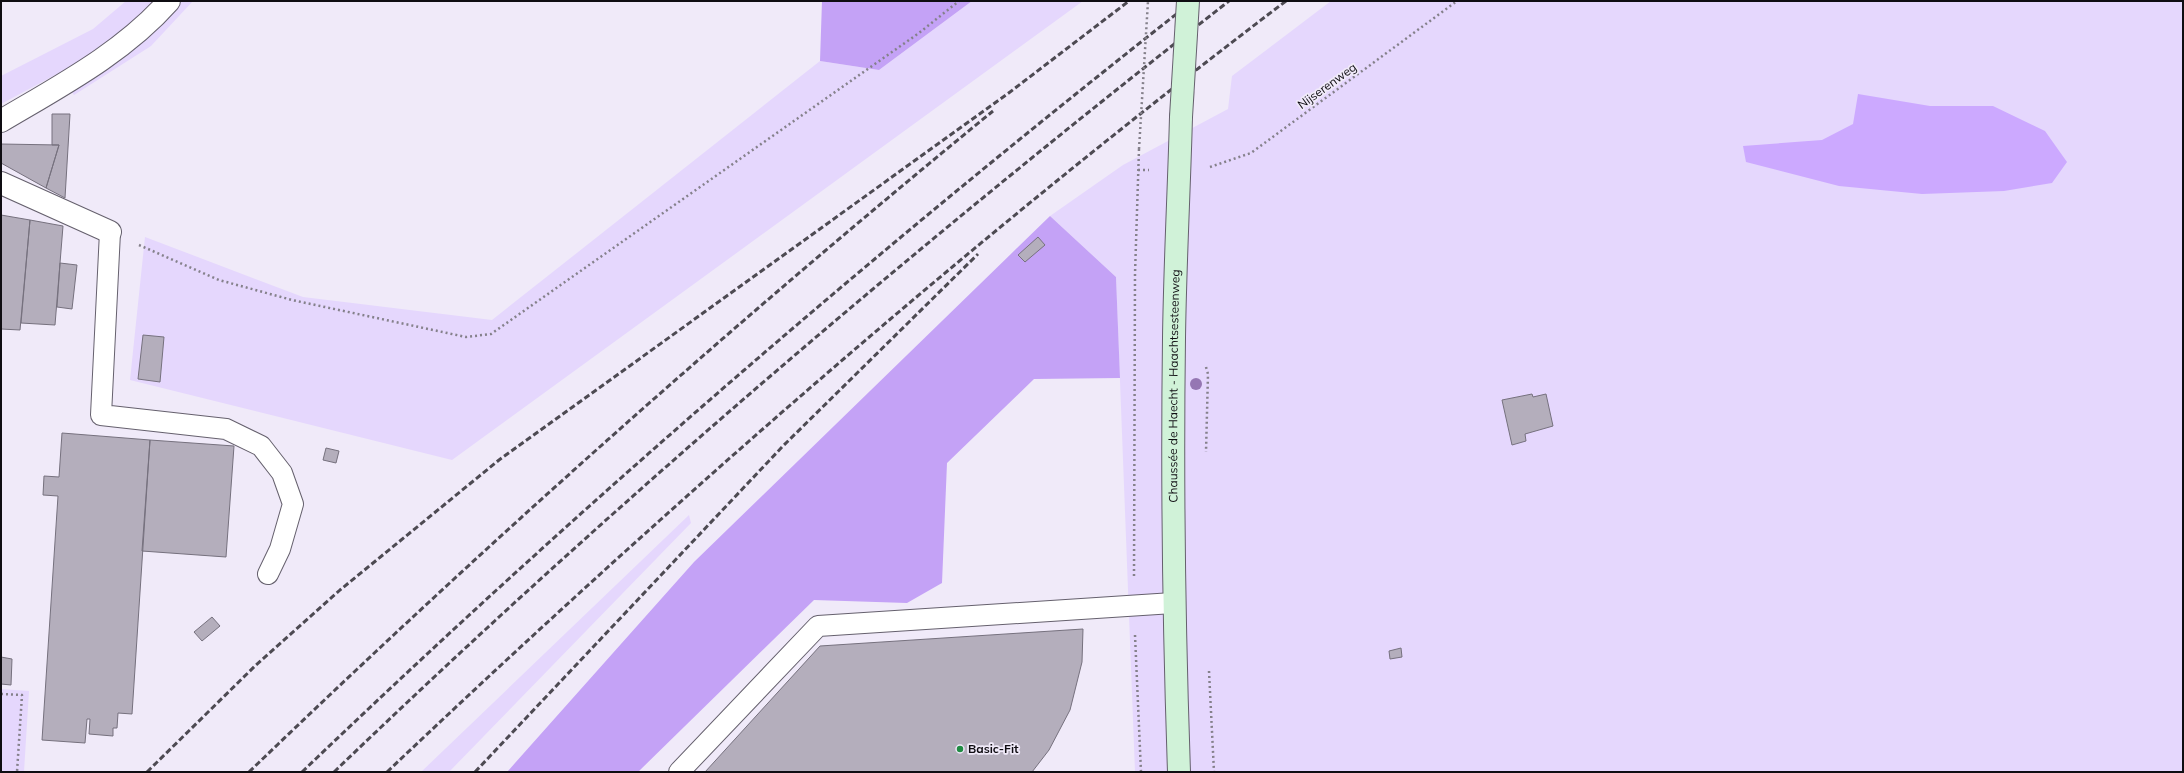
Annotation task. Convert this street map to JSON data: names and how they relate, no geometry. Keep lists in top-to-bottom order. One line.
{"streets":{"main road":["Chaussée de Haecht - Haachtsesteenweg"],"path":["Nijserenweg"]},"places":["Basic-Fit"]}
